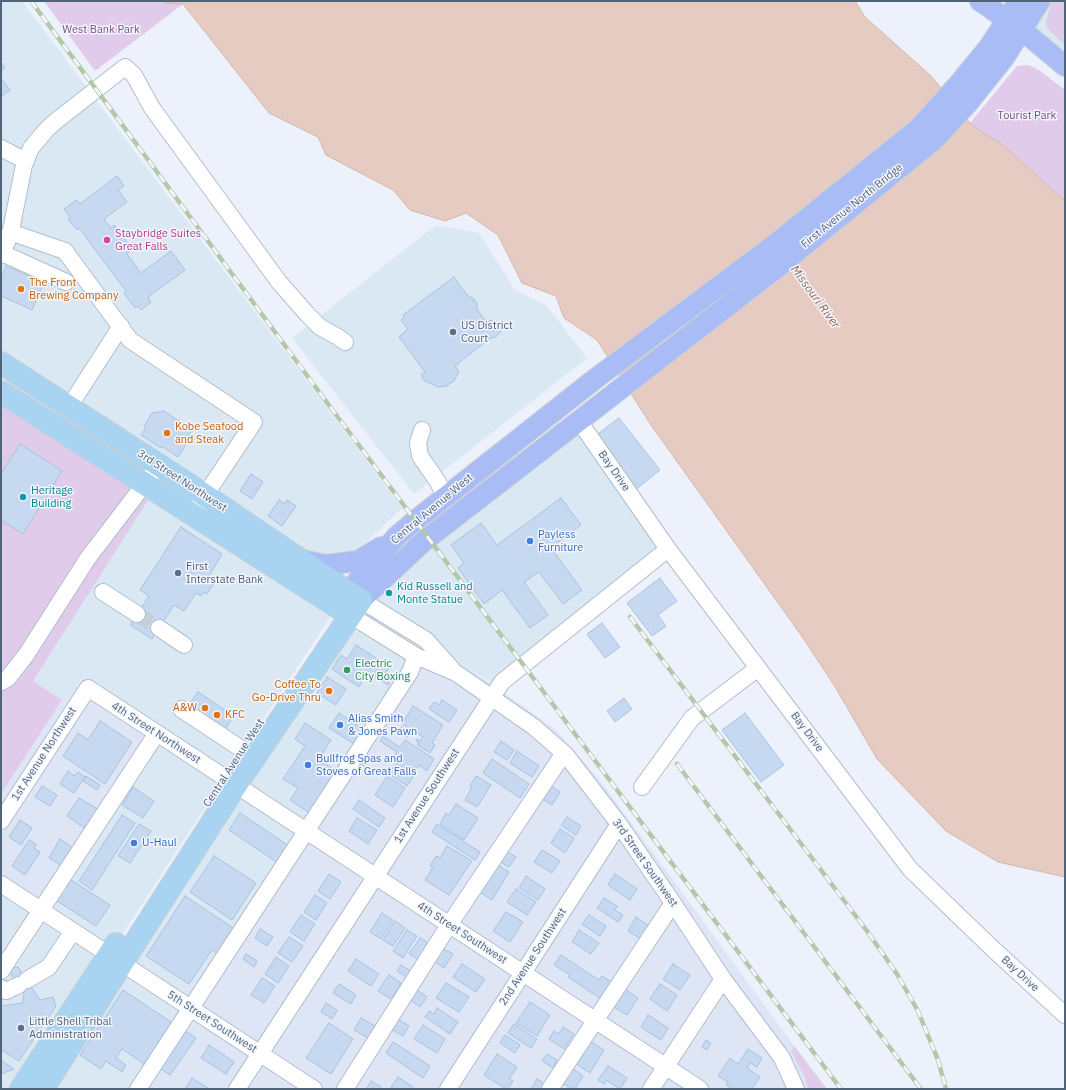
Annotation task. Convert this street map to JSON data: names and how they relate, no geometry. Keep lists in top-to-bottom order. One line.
{"streets":{"highway":["3rd Street Northwest","Central Avenue West"],"main road":["First Avenue North Bridge"],"street":["Bay Drive","4th Street Northwest","1st Avenue Northwest","1st Avenue Southwest","3rd Street Southwest","4th Street Southwest","2nd Avenue Southwest","5th Street Southwest"]},"crossings":[["First Avenue North Bridge","Central Avenue West"],["Bay Drive","Central Avenue West"],["Bay Drive","1st Avenue Southwest"],["3rd Street Northwest","Central Avenue West"],["3rd Street Northwest","3rd Street Southwest"],["Central Avenue West","4th Street Northwest"],["Central Avenue West","3rd Street Southwest"],["Central Avenue West","4th Street Southwest"],["Central Avenue West","5th Street Southwest"],["4th Street Northwest","1st Avenue Northwest"],["4th Street Northwest","4th Street Southwest"],["1st Avenue Southwest","3rd Street Southwest"],["1st Avenue Southwest","4th Street Southwest"],["1st Avenue Southwest","5th Street Southwest"],["3rd Street Southwest","2nd Avenue Southwest"],["4th Street Southwest","2nd Avenue Southwest"]],"water":["Missouri River"],"parks":["West Bank Park","Tourist Park"],"places":["Staybridge Suites Great Falls","The Front Brewing Company","US District Court","Kobe Seafood and Steak","Heritage Building","Payless Furniture","First Interstate Bank","Kid Russell and Monte Statue","Electric City Boxing","Coffee To Go-Drive Thru","A&W","KFC","Alias Smith & Jones Pawn","Bullfrog Spas and Stoves of Great Falls","U-Haul","Little Shell Tribal Administration"]}
